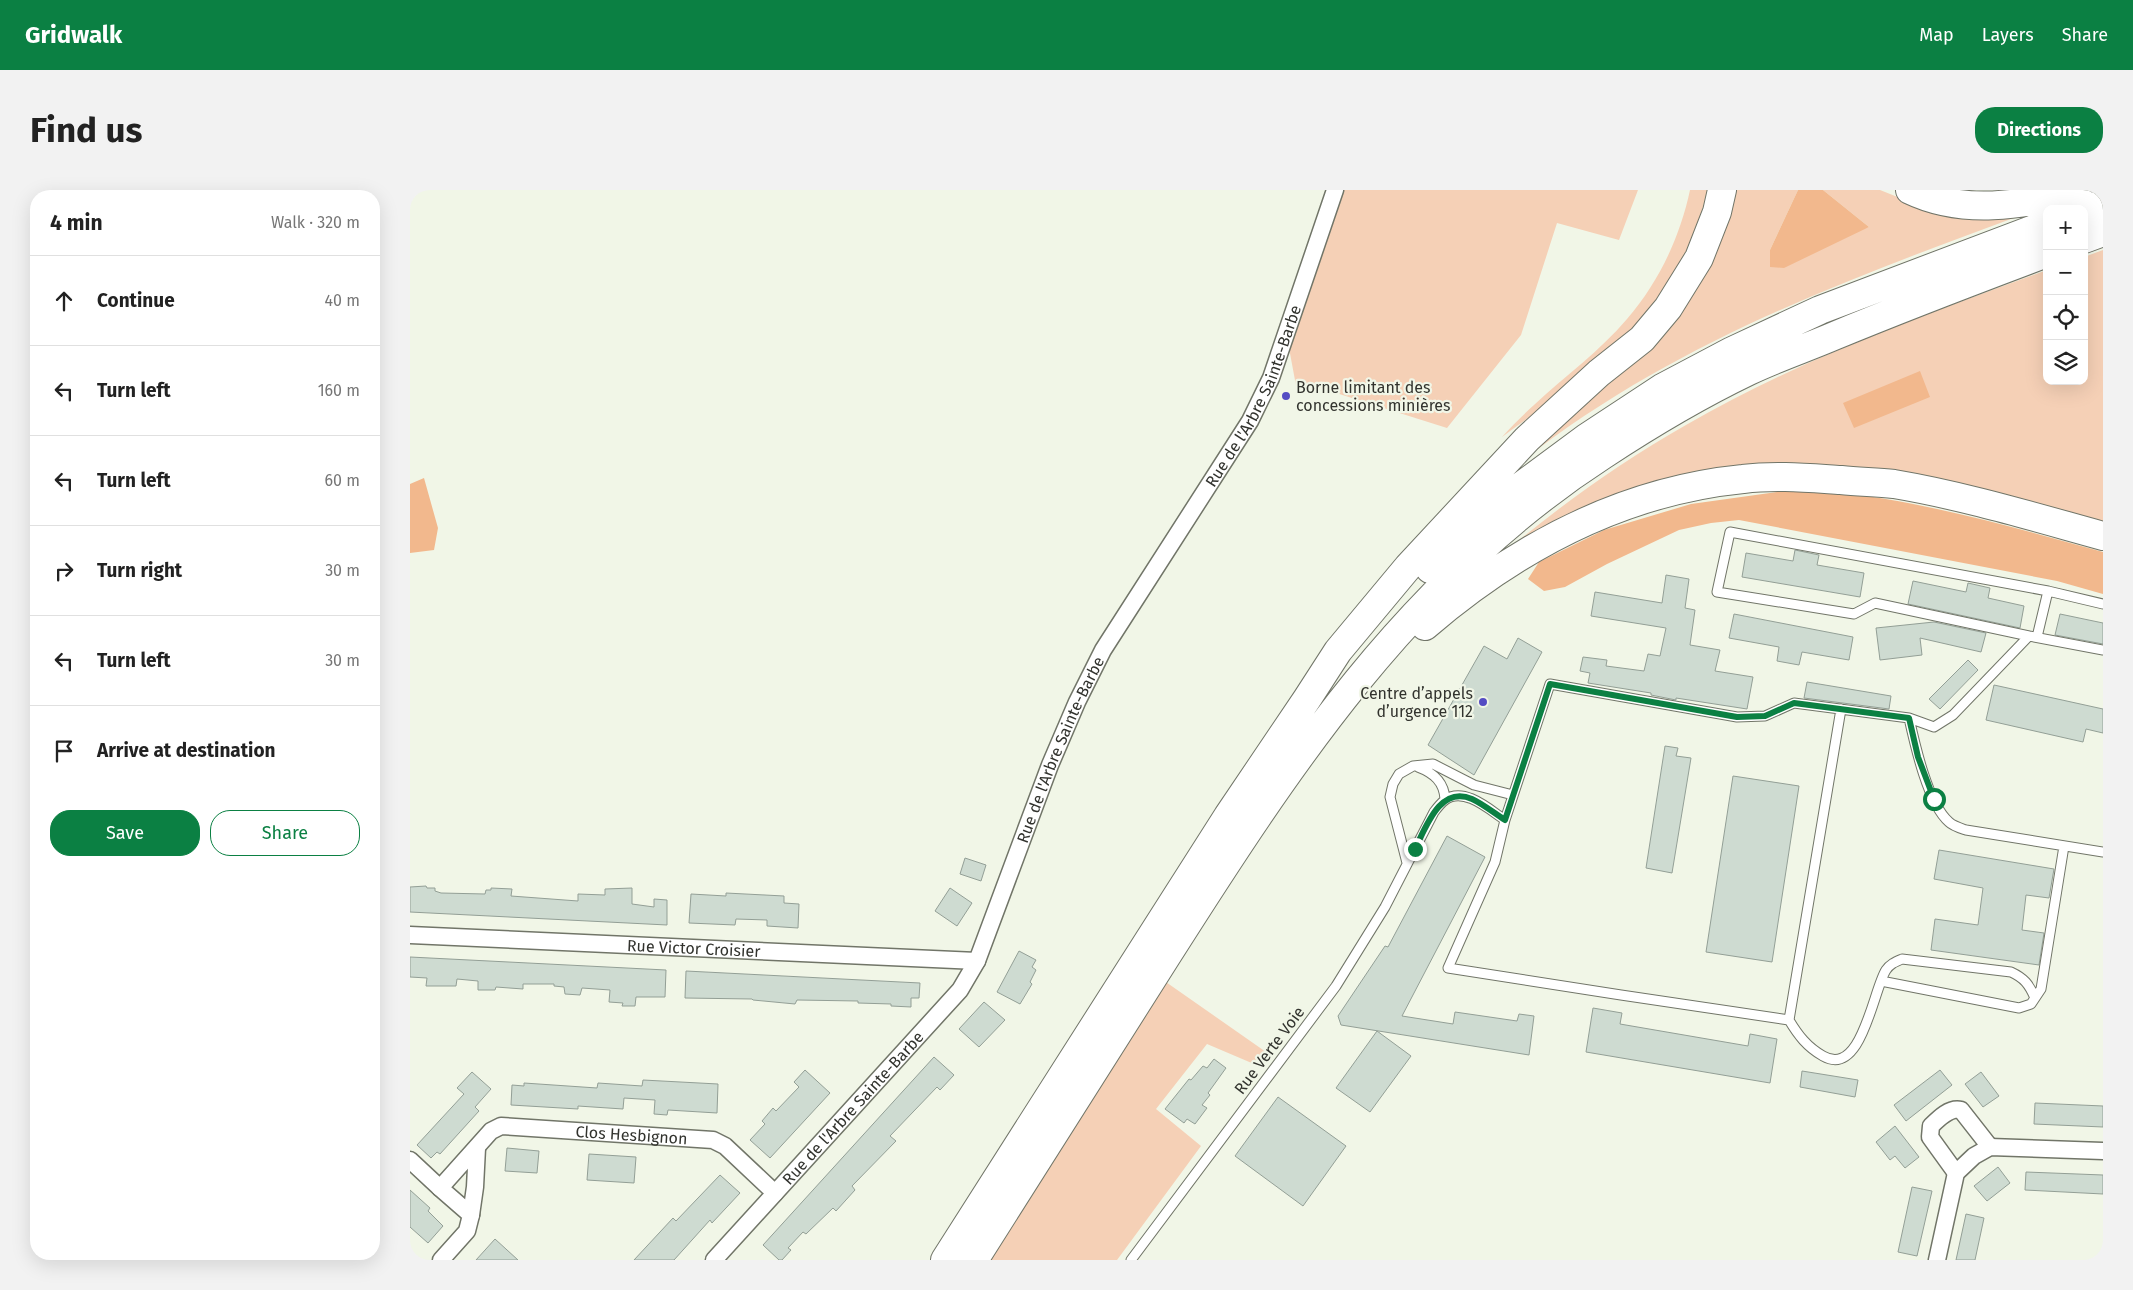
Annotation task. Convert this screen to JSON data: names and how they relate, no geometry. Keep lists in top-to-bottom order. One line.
{"streets":{"street":["Rue de l'Arbre Sainte-Barbe","Rue Victor Croisier","Clos Hesbignon"],"lane":["Rue Verte Voie"]},"crossings":[["Rue de l'Arbre Sainte-Barbe","Rue Victor Croisier"],["Rue de l'Arbre Sainte-Barbe","Clos Hesbignon"]],"places":["Borne limitant des concessions minières","Centre d’appels d’urgence 112"],"page":{"header":"Gridwalk","nav":["Map","Layers","Share"],"buttons":["Directions",["Save","Share"]],"title":"Find us","heading":["4 min","Walk · 320 m"],"map_buttons":["+","−"],"list":[["Continue","40 m"],["Turn left","160 m"],["Turn left","60 m"],["Turn right","30 m"],["Turn left","30 m"],"Arrive at destination"]}}
